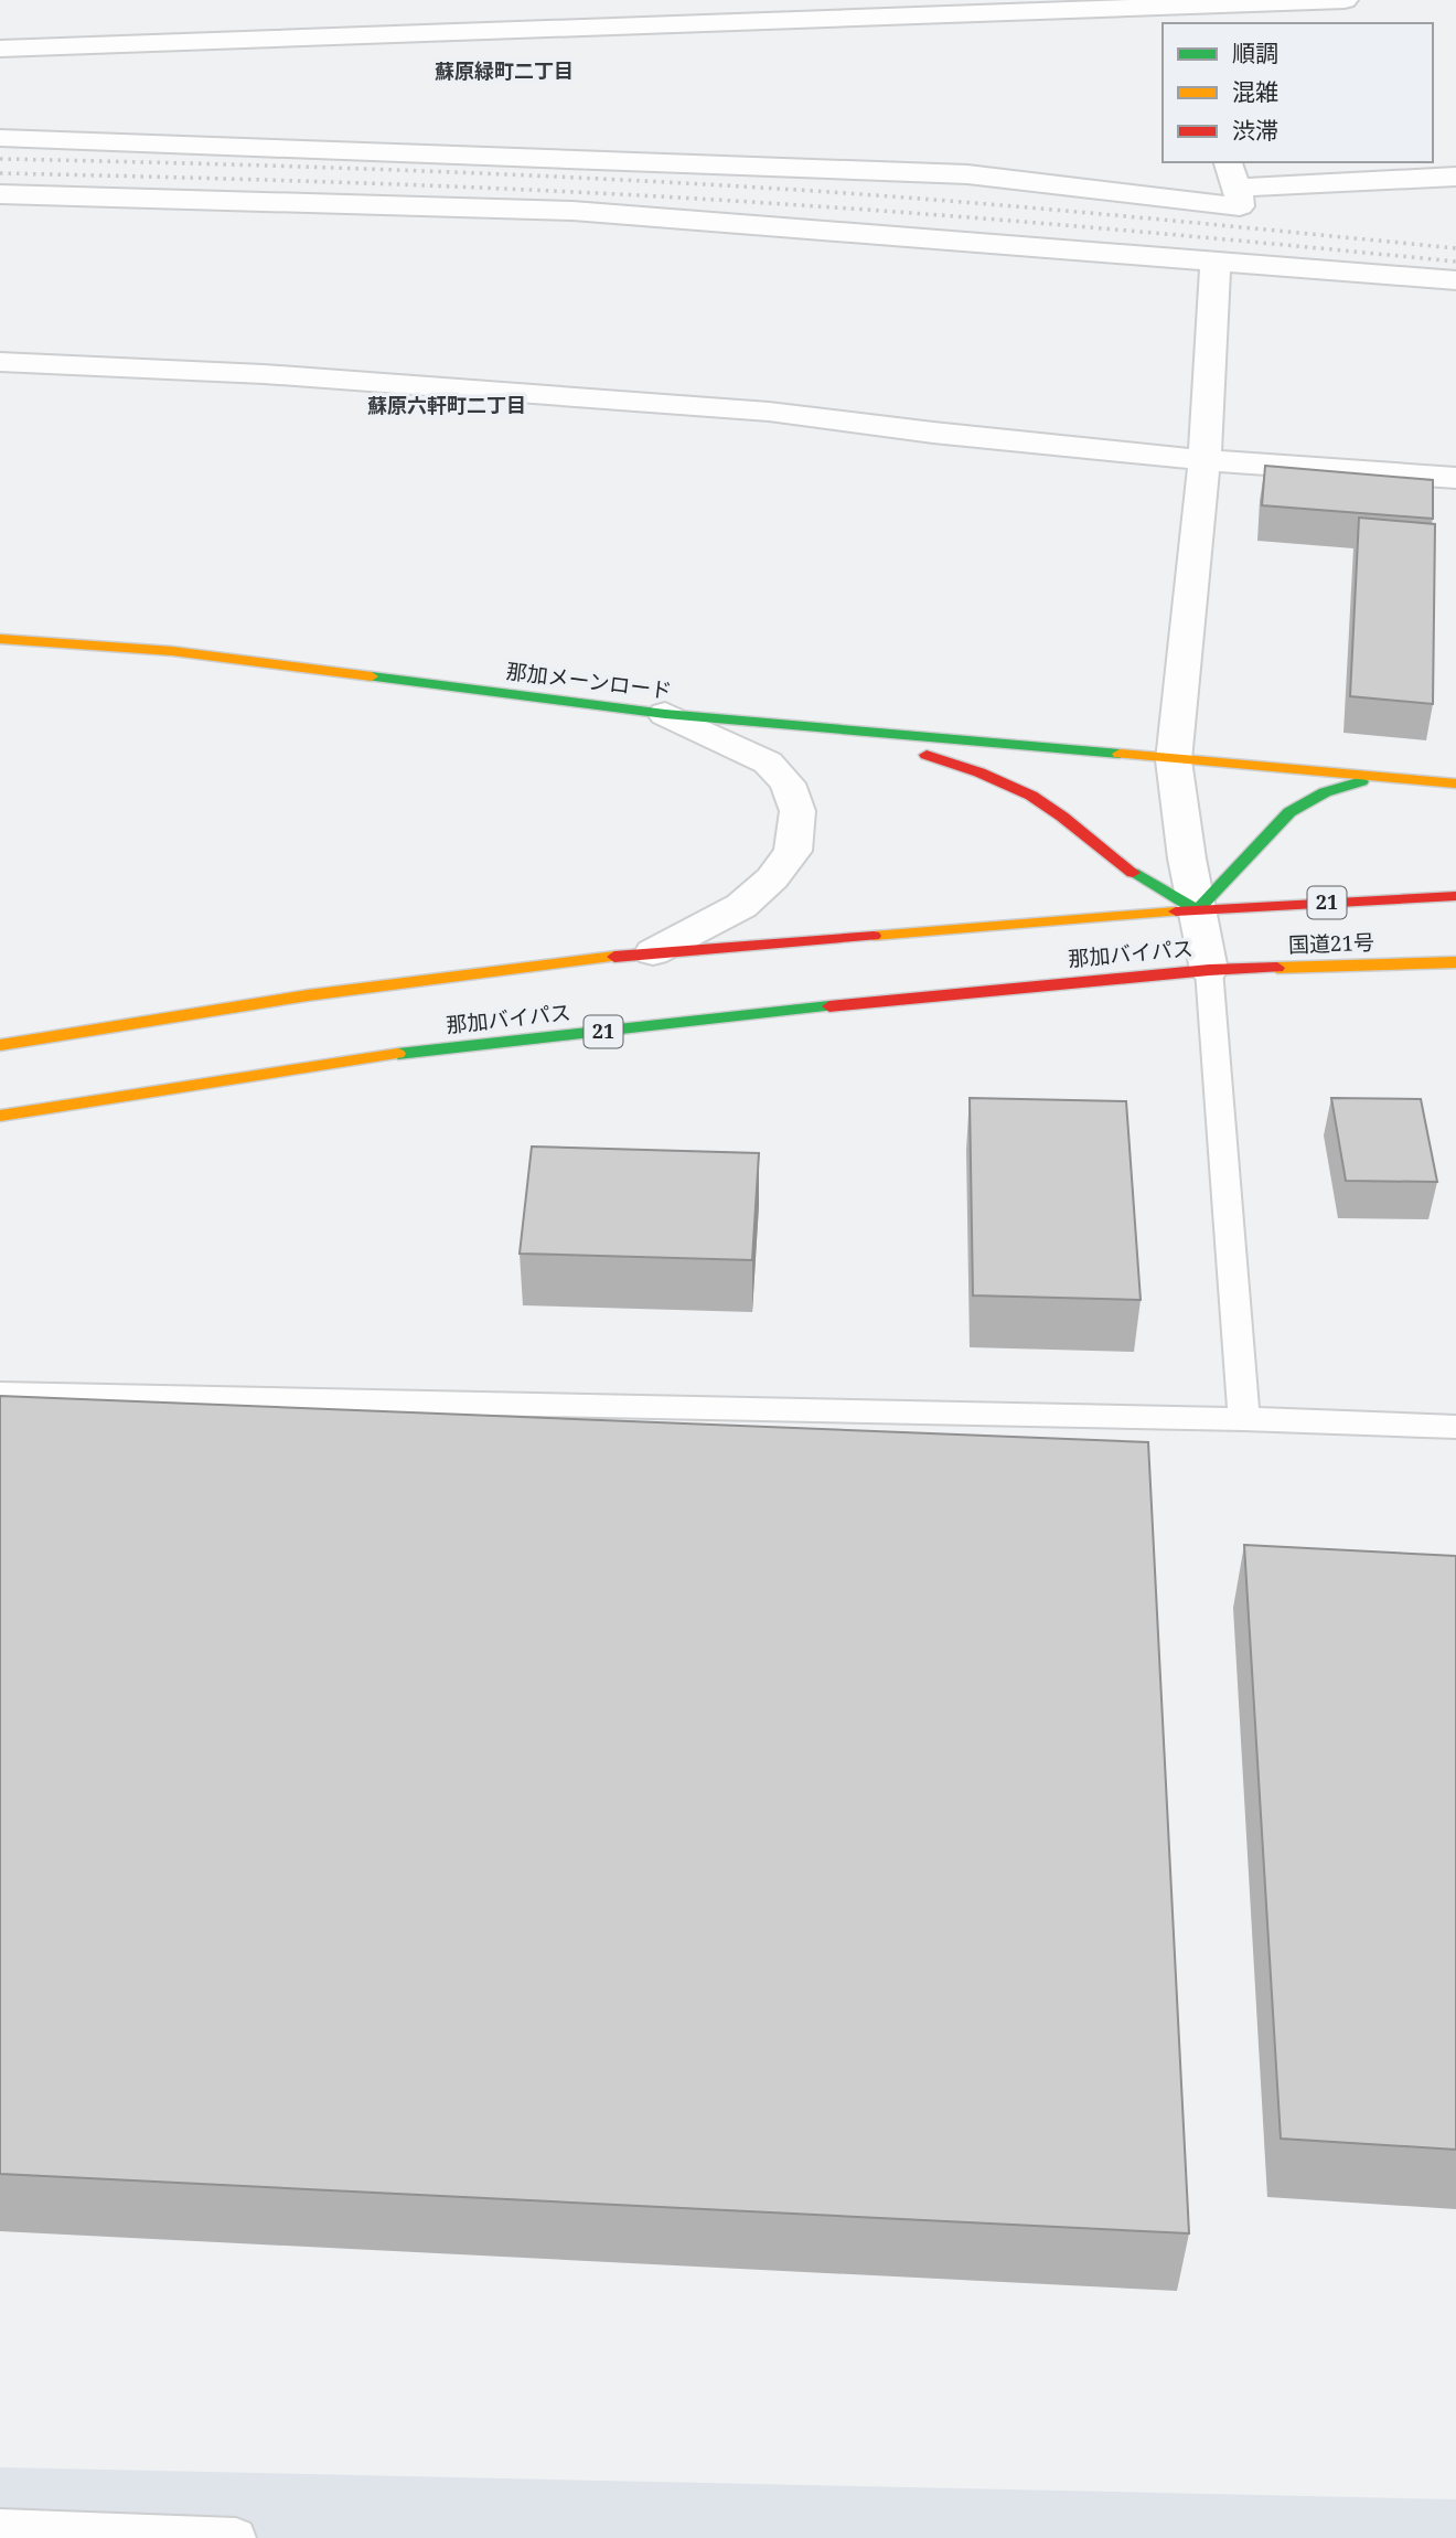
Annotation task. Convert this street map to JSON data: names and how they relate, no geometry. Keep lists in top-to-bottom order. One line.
{"streets":{"main road":["那加メーンロード","21","国道21号","那加バイパス"]},"crossings":[["国道21号","那加バイパス"]],"districts":["蘇原緑町二丁目","蘇原六軒町二丁目"],"legend":["順調","混雑","渋滞"]}
